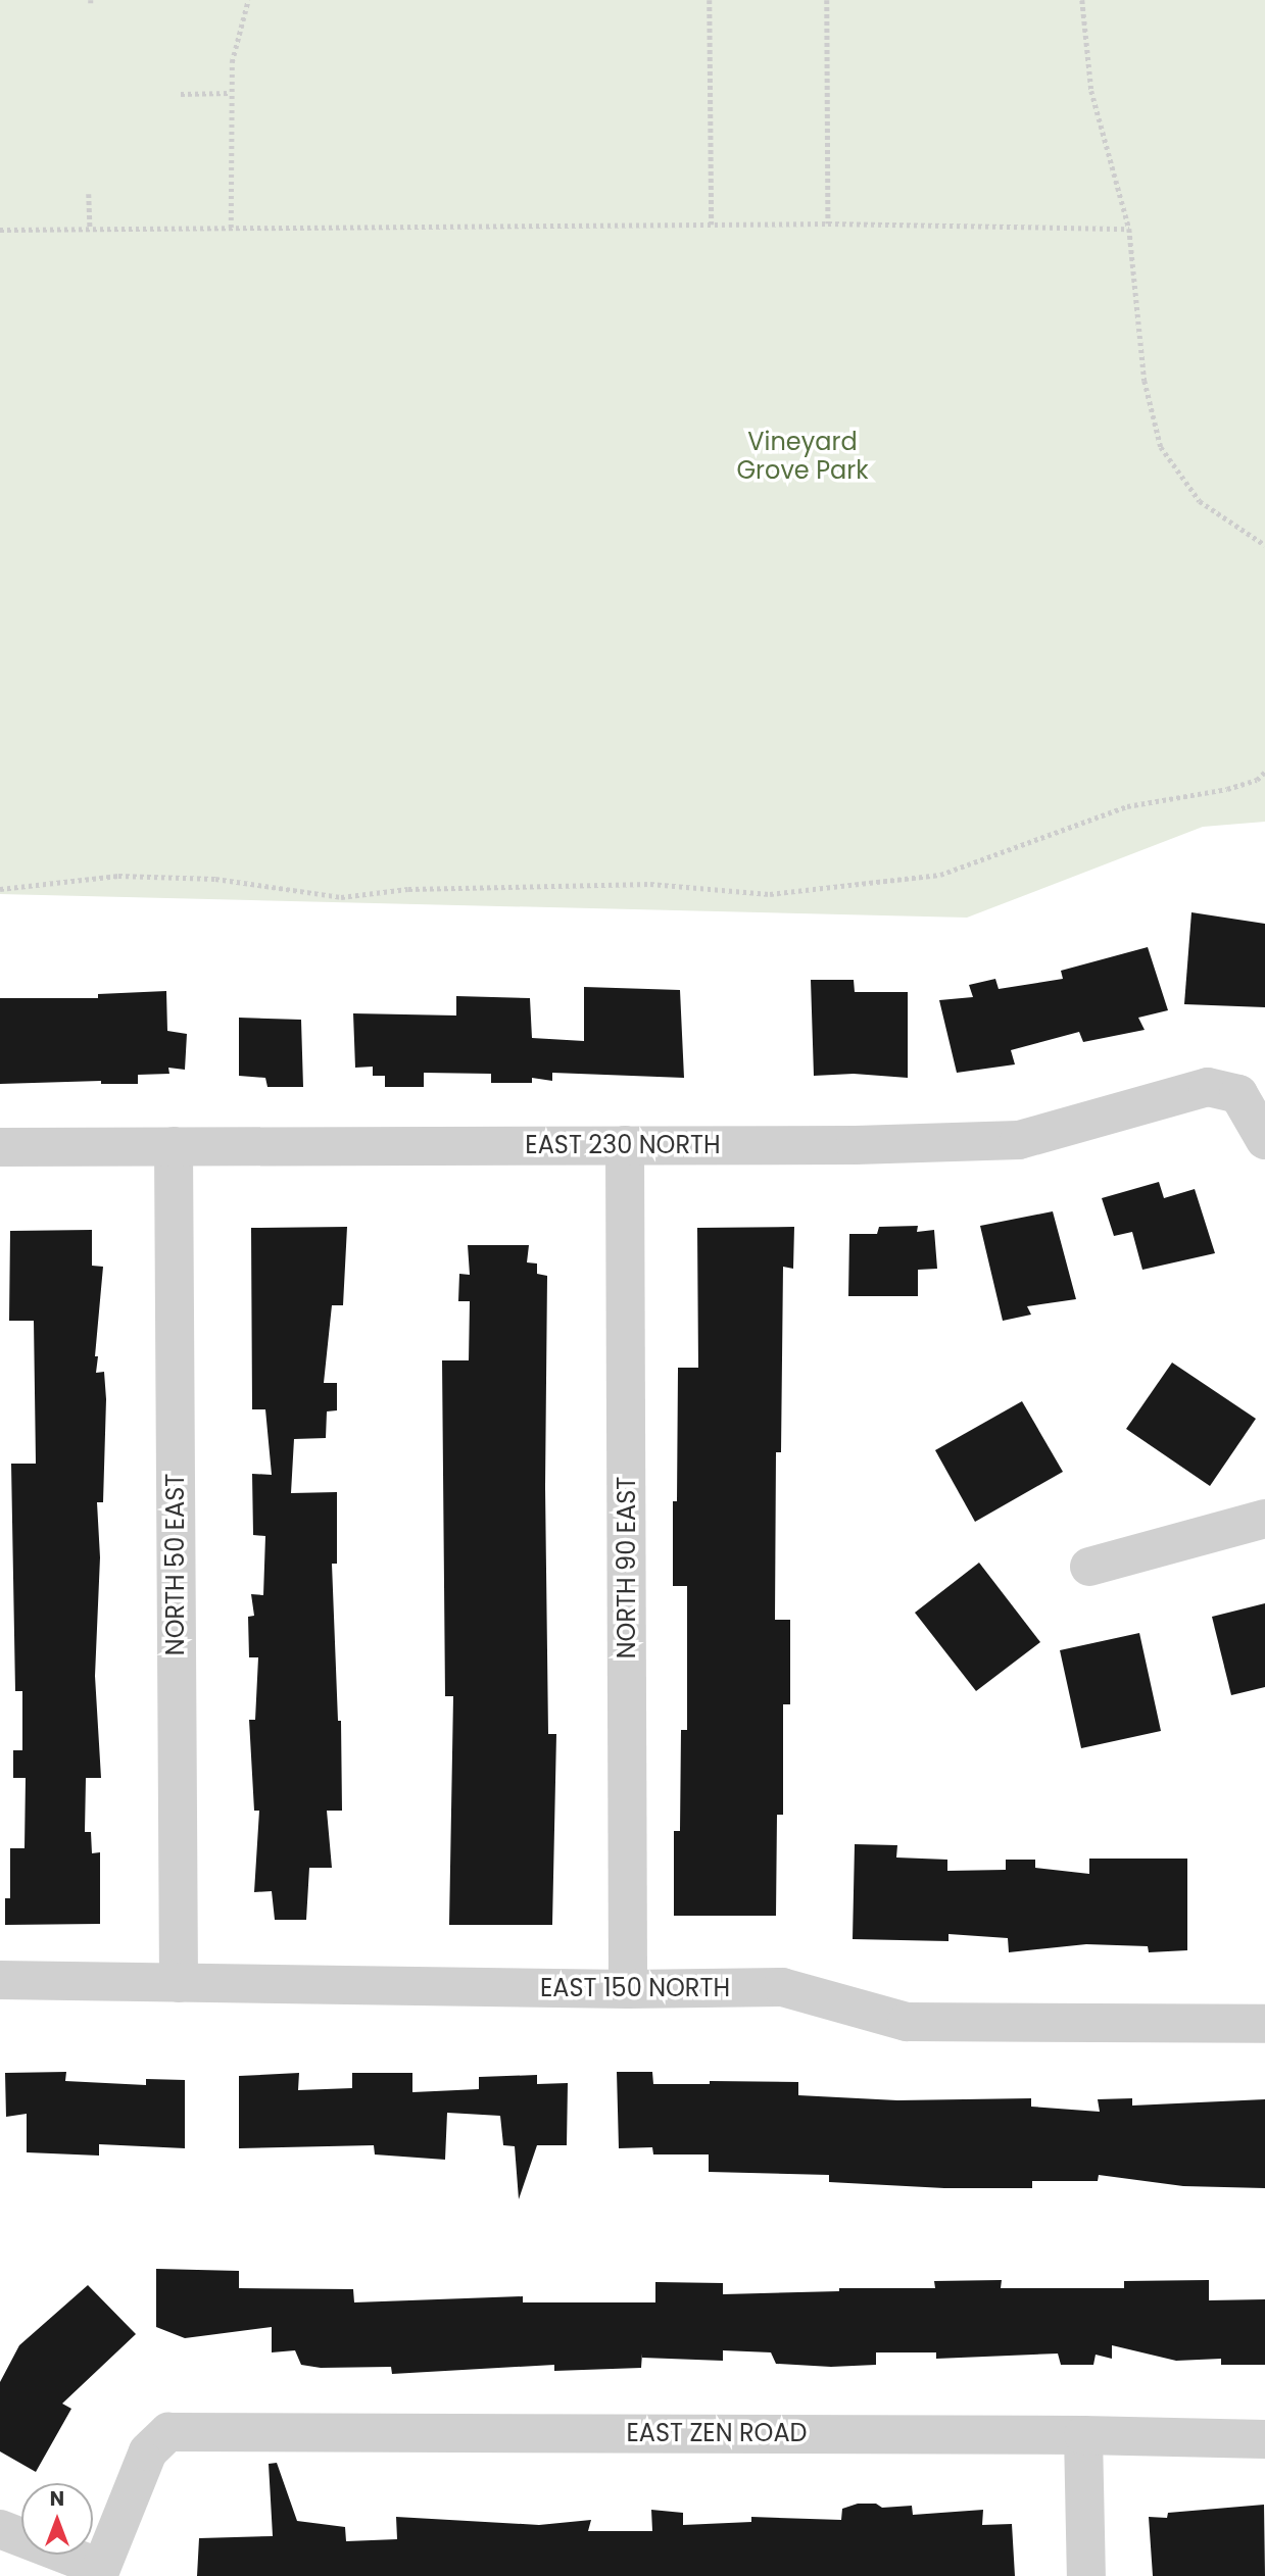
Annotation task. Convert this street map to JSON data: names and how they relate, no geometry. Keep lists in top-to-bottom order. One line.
{"streets":{"street":["EAST 230 NORTH","NORTH 50 EAST","NORTH 90 EAST","EAST 150 NORTH","EAST ZEN ROAD"]},"crossings":[["EAST 230 NORTH","NORTH 50 EAST"],["EAST 230 NORTH","NORTH 90 EAST"],["NORTH 50 EAST","EAST 150 NORTH"],["NORTH 90 EAST","EAST 150 NORTH"]],"parks":["Vineyard Grove Park"],"north":"top"}
